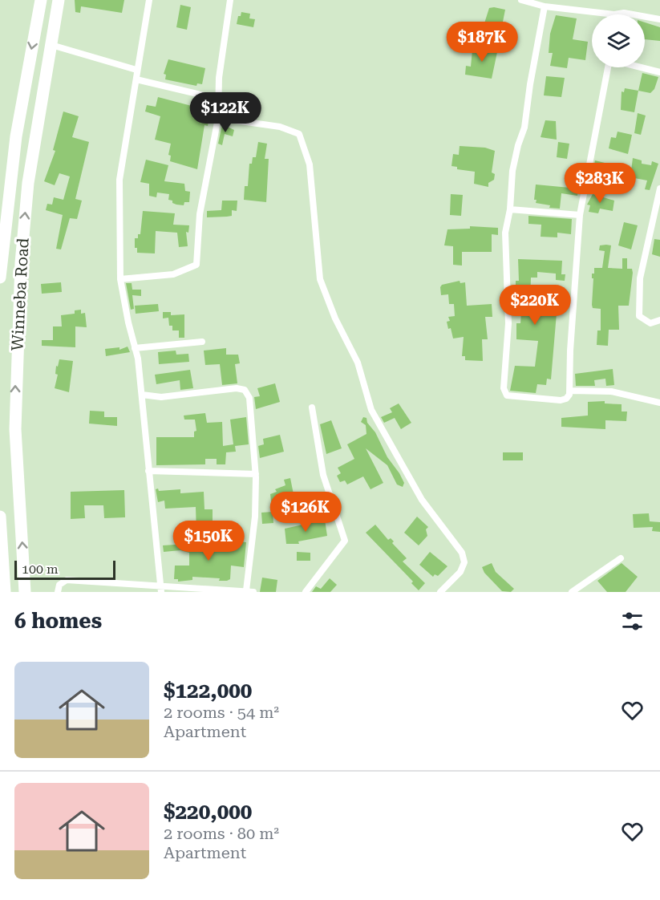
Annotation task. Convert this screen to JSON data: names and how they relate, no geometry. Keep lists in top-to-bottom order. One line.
{"streets":{"highway":["Winneba Road"]},"scale_bar":"100 m","page":{"price":["$187K","$122K","$283K","$220K","$126K","$150K"],"scale":"100 m","heading":"6 homes","list":[{"name":"$122,000","note":"2 rooms · 54 m² · Apartment"},{"name":"$220,000","note":"2 rooms · 80 m² · Apartment"}]}}
